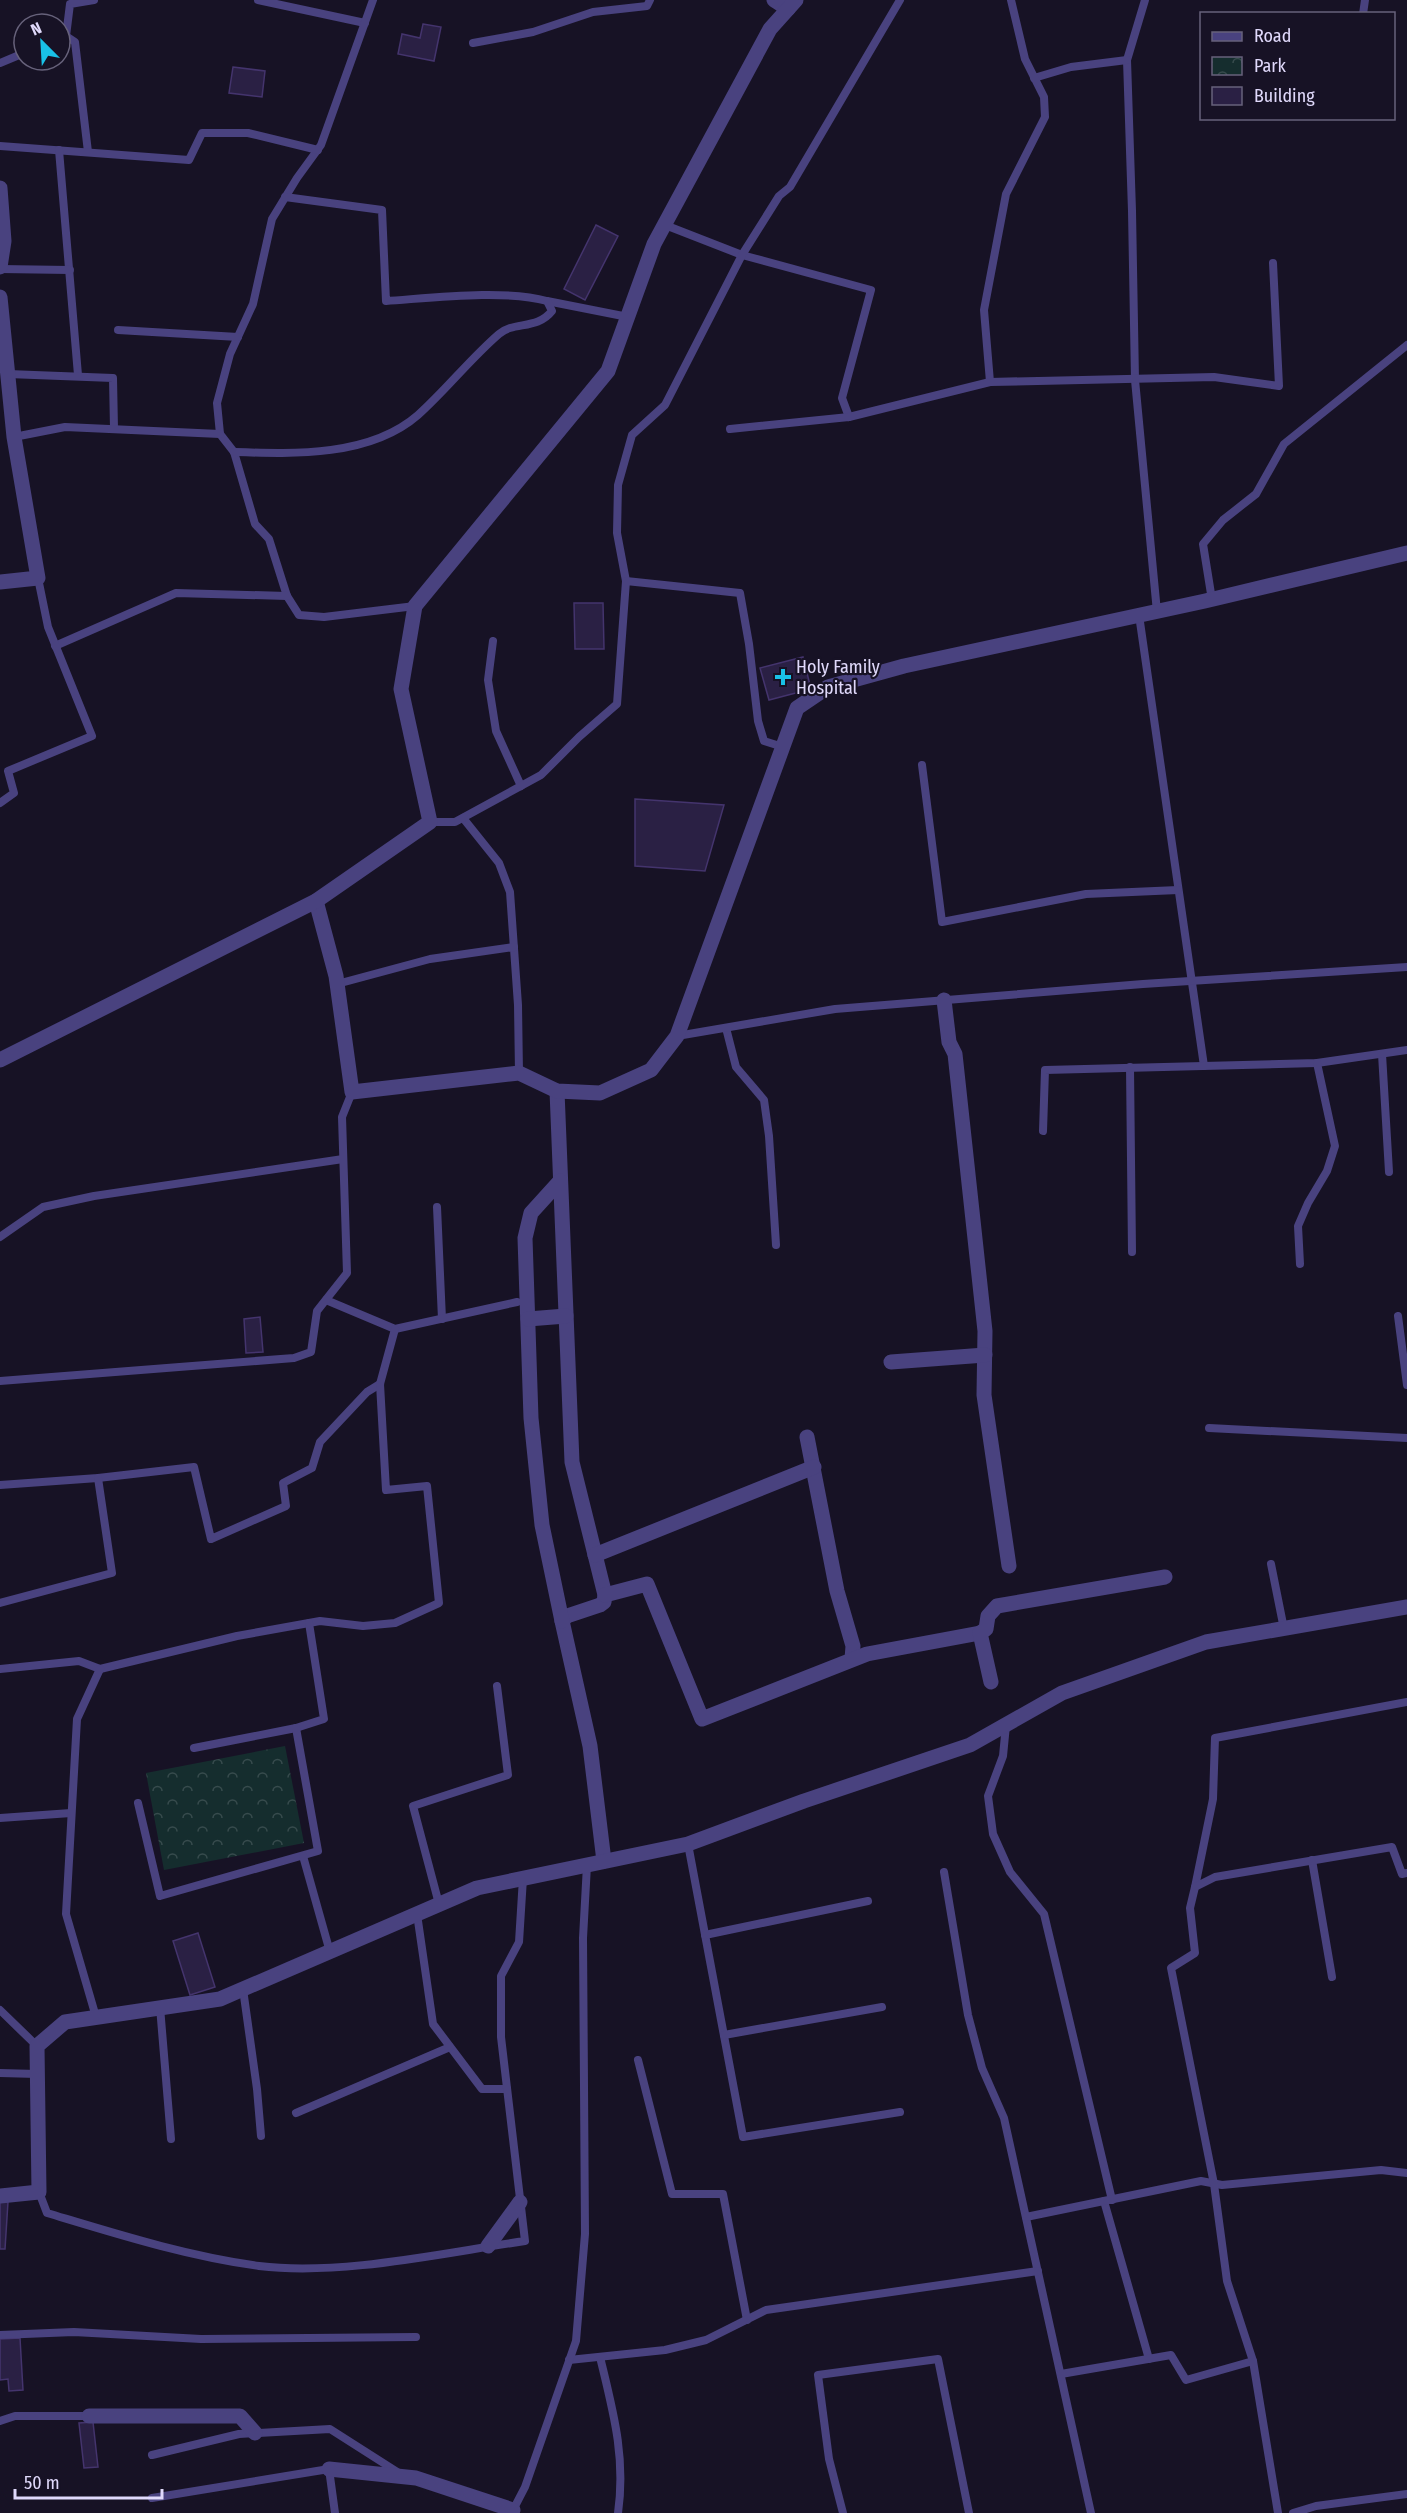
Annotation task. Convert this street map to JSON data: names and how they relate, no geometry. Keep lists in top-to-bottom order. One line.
{"places":{"health":["Holy Family Hospital"]},"legend":["Road","Park","Building"],"scale_bar":"50 m","north":"top left"}
